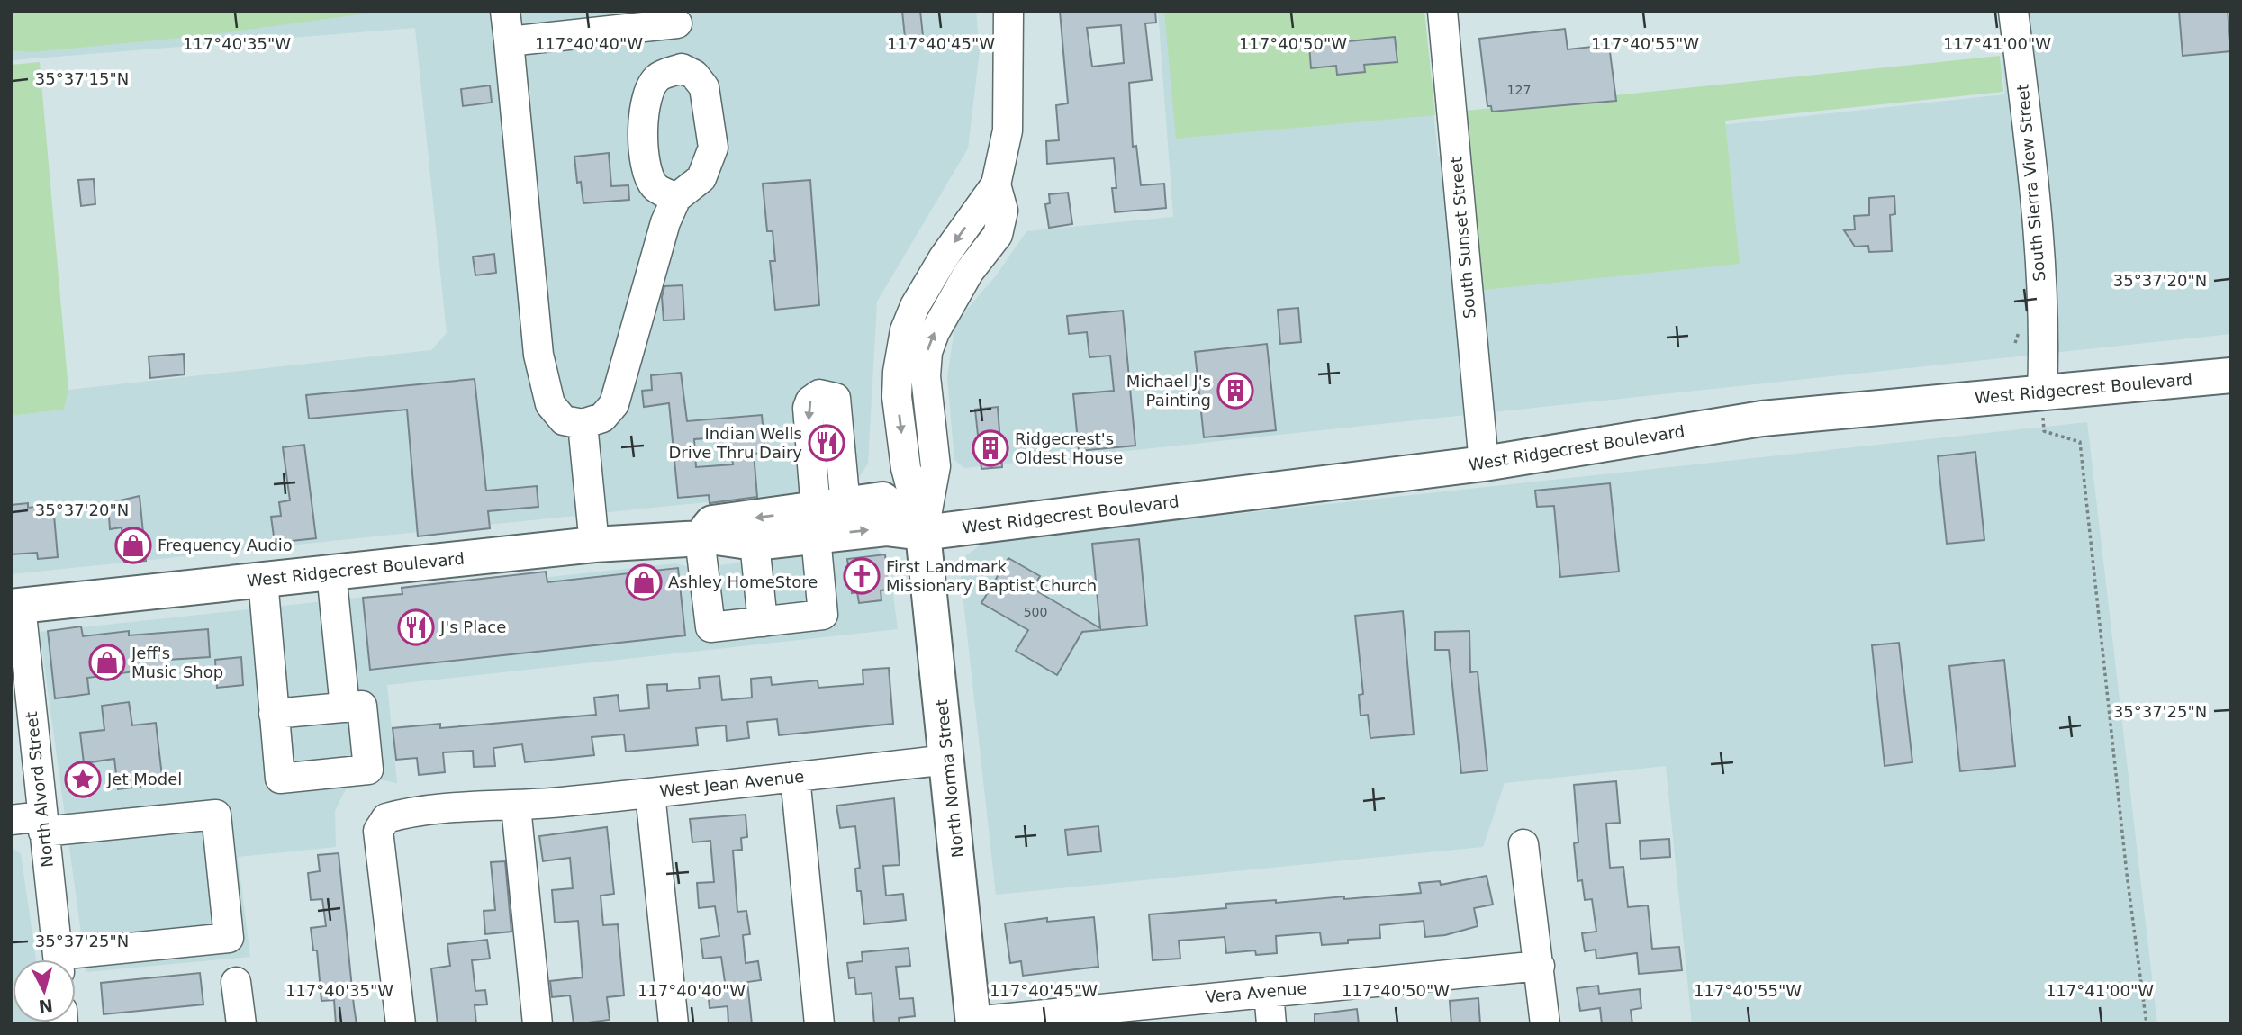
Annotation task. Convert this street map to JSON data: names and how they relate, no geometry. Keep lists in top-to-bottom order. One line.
{"streets":{"main road":["West Ridgecrest Boulevard","North Norma Street"],"street":["South Sierra View Street","South Sunset Street","West Jean Avenue","North Alvord Street","Vera Avenue"]},"crossings":[["South Sierra View Street","West Ridgecrest Boulevard"],["South Sunset Street","West Ridgecrest Boulevard"],["West Ridgecrest Boulevard","North Norma Street"],["West Ridgecrest Boulevard","North Alvord Street"],["North Norma Street","West Jean Avenue"],["North Norma Street","Vera Avenue"]],"places":{"building":["Michael J's Painting","Ridgecrest's Oldest House"],"restaurant":["Indian Wells Drive Thru Dairy","J's Place"],"shop":["Frequency Audio","Ashley HomeStore","Jeff's Music Shop"],"church":["First Landmark Missionary Baptist Church"],"place":["Jet Model"]},"house_numbers":["127","500"],"north":"bottom","coordinates":["117°40'35\"W","117°40'40\"W","117°40'45\"W","117°40'50\"W","117°40'55\"W","117°41'00\"W","35°37'15\"N","35°37'20\"N","35°37'25\"N"]}
